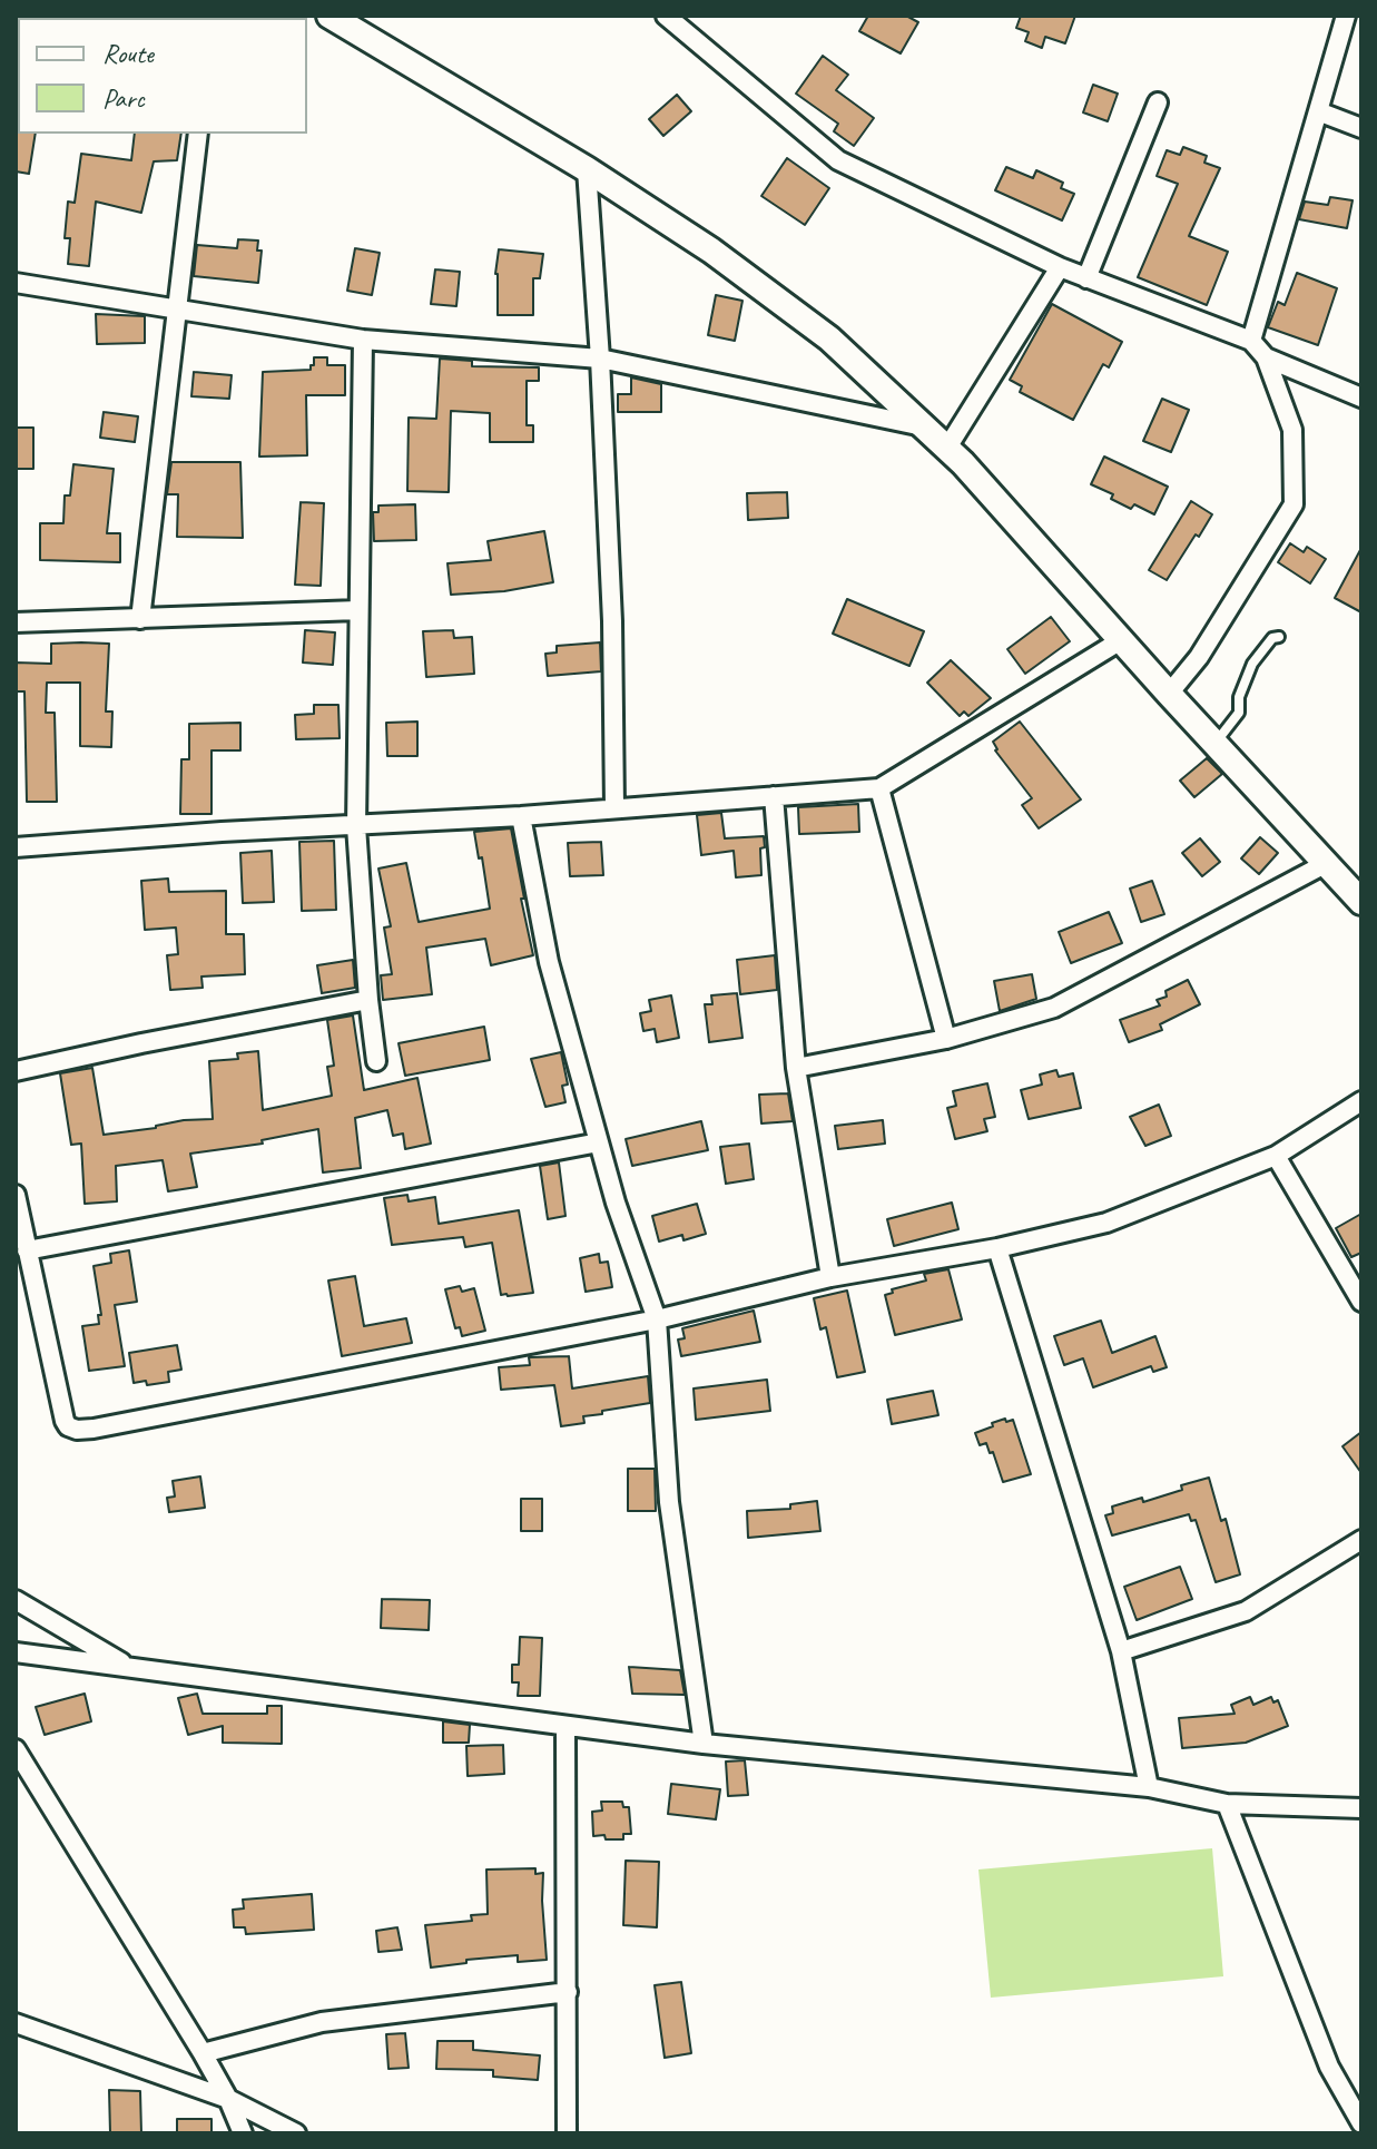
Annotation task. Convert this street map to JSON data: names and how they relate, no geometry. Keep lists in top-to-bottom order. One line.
{"legend":["Route","Parc"]}
